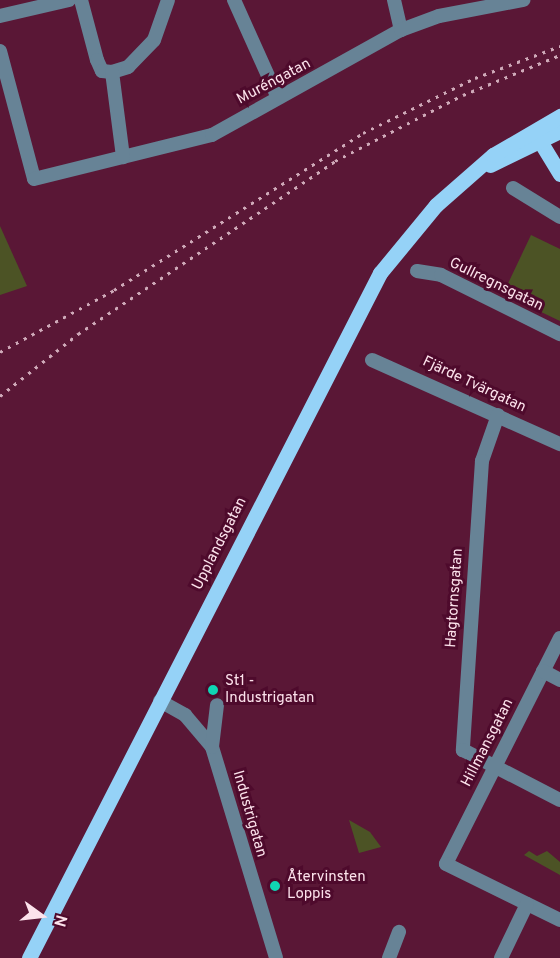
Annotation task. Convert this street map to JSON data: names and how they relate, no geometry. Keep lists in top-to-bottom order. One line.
{"streets":{"main road":["Upplandsgatan"],"street":["Muréngatan","Gullregnsgatan","Fjärde Tvärgatan","Hagtornsgatan","Hillmansgatan","Industrigatan"]},"crossings":[["Fjärde Tvärgatan","Hagtornsgatan"],["Upplandsgatan","Industrigatan"],["Hagtornsgatan","Hillmansgatan"]],"places":["St1 - Industrigatan","Återvinsten Loppis"],"north":"right"}
